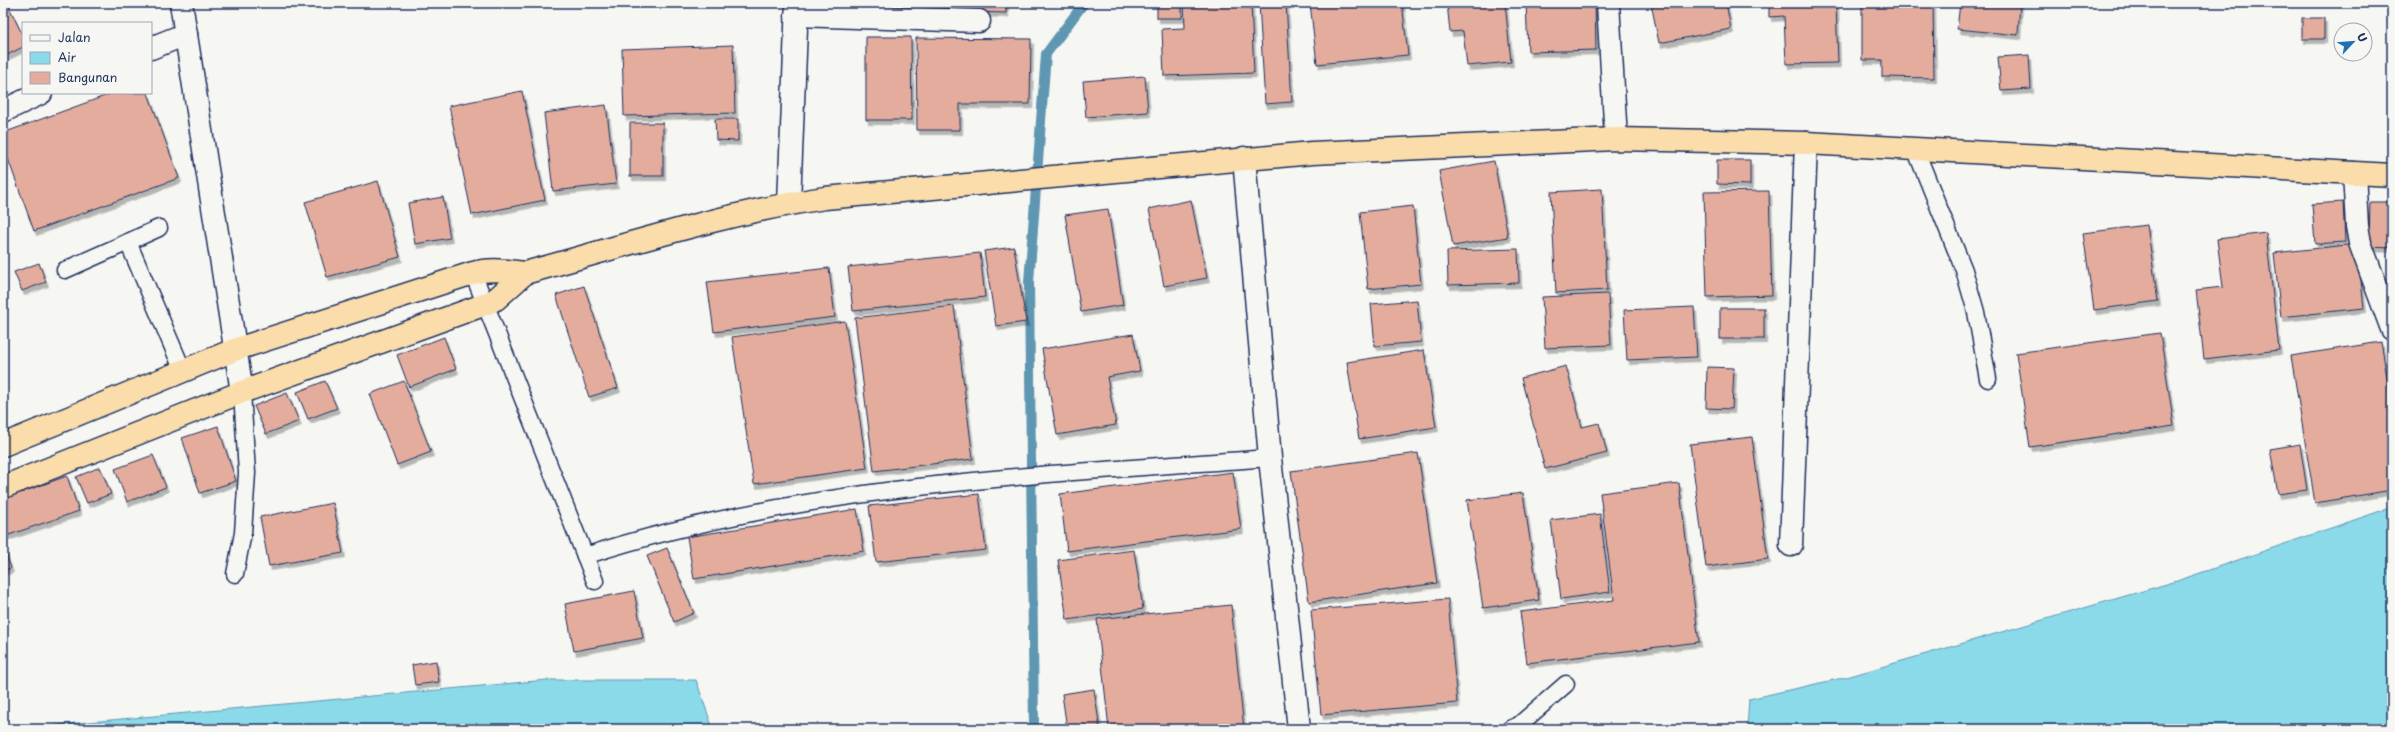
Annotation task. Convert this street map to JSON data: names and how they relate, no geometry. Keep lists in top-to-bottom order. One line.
{"legend":["Jalan","Air","Bangunan"],"north":"top right"}
